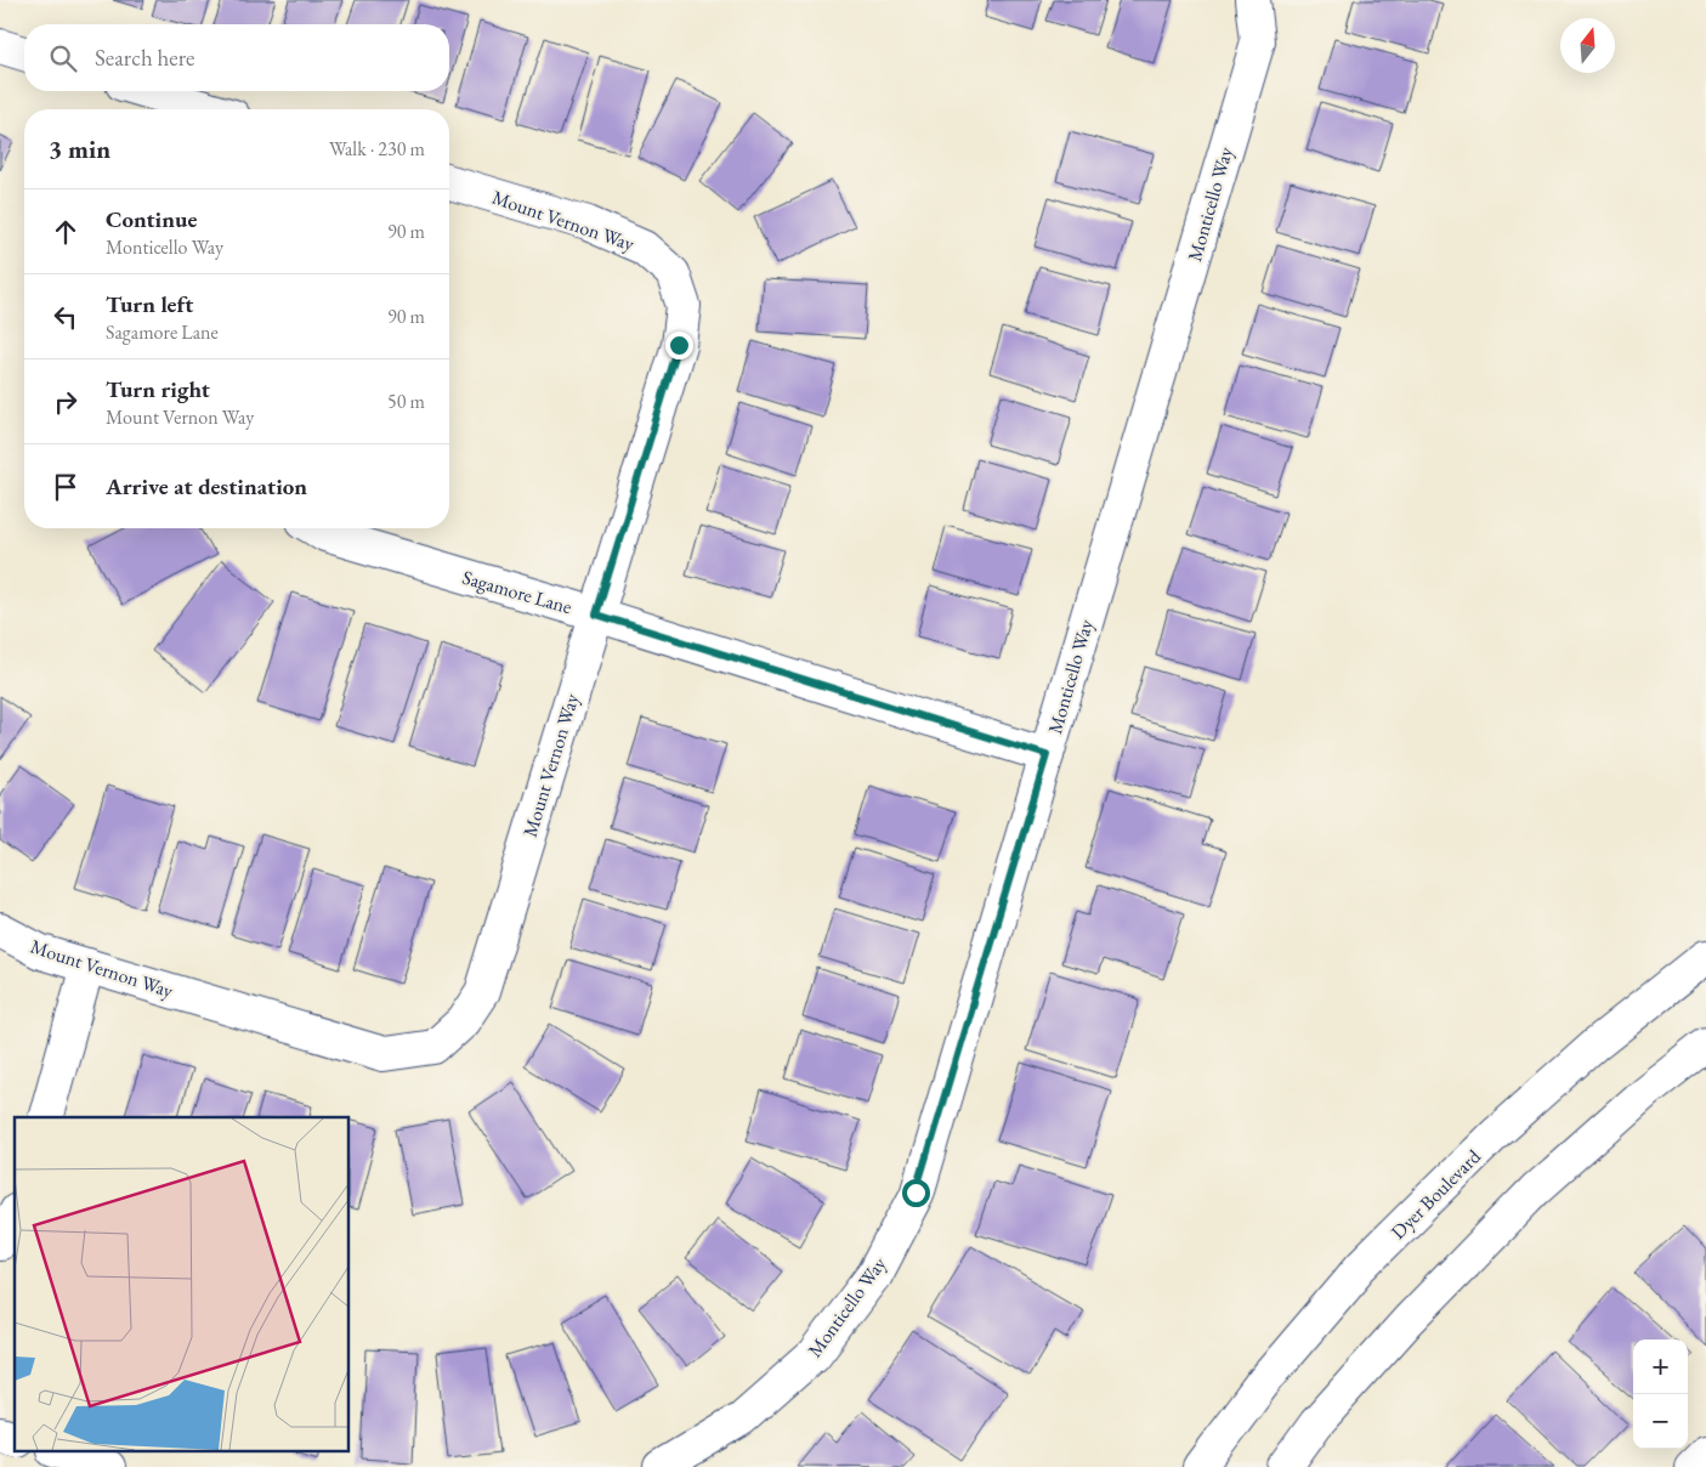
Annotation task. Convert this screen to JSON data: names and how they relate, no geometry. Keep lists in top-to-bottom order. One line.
{"streets":{"street":["Monticello Way","Mount Vernon Way","Sagamore Lane","Dyer Boulevard"]},"crossings":[["Monticello Way","Sagamore Lane"],["Mount Vernon Way","Sagamore Lane"]],"north":"top","page":{"search":"Search here","heading":["3 min","Walk · 230 m"],"list":[["Continue","Monticello Way","90 m"],["Turn left","Sagamore Lane","90 m"],["Turn right","Mount Vernon Way","50 m"],"Arrive at destination"],"map_buttons":["+","−"]}}
